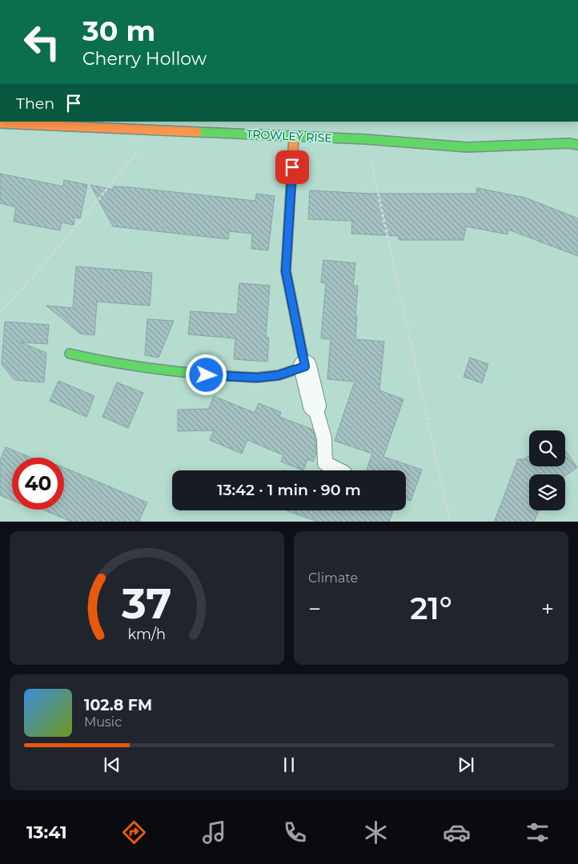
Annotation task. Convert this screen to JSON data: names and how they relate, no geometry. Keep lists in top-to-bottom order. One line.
{"streets":{"street":["TROWLEY RISE"]},"page":{"turn":["30 m","Cherry Hollow"],"then":"Then","limit":"40","trip":"13:42 · 1 min · 90 m","tile":"Climate","heat":["−","21°","+"],"song":["102.8 FM","Music"],"tabs":"13:41","gauge":["37","km/h"]}}
